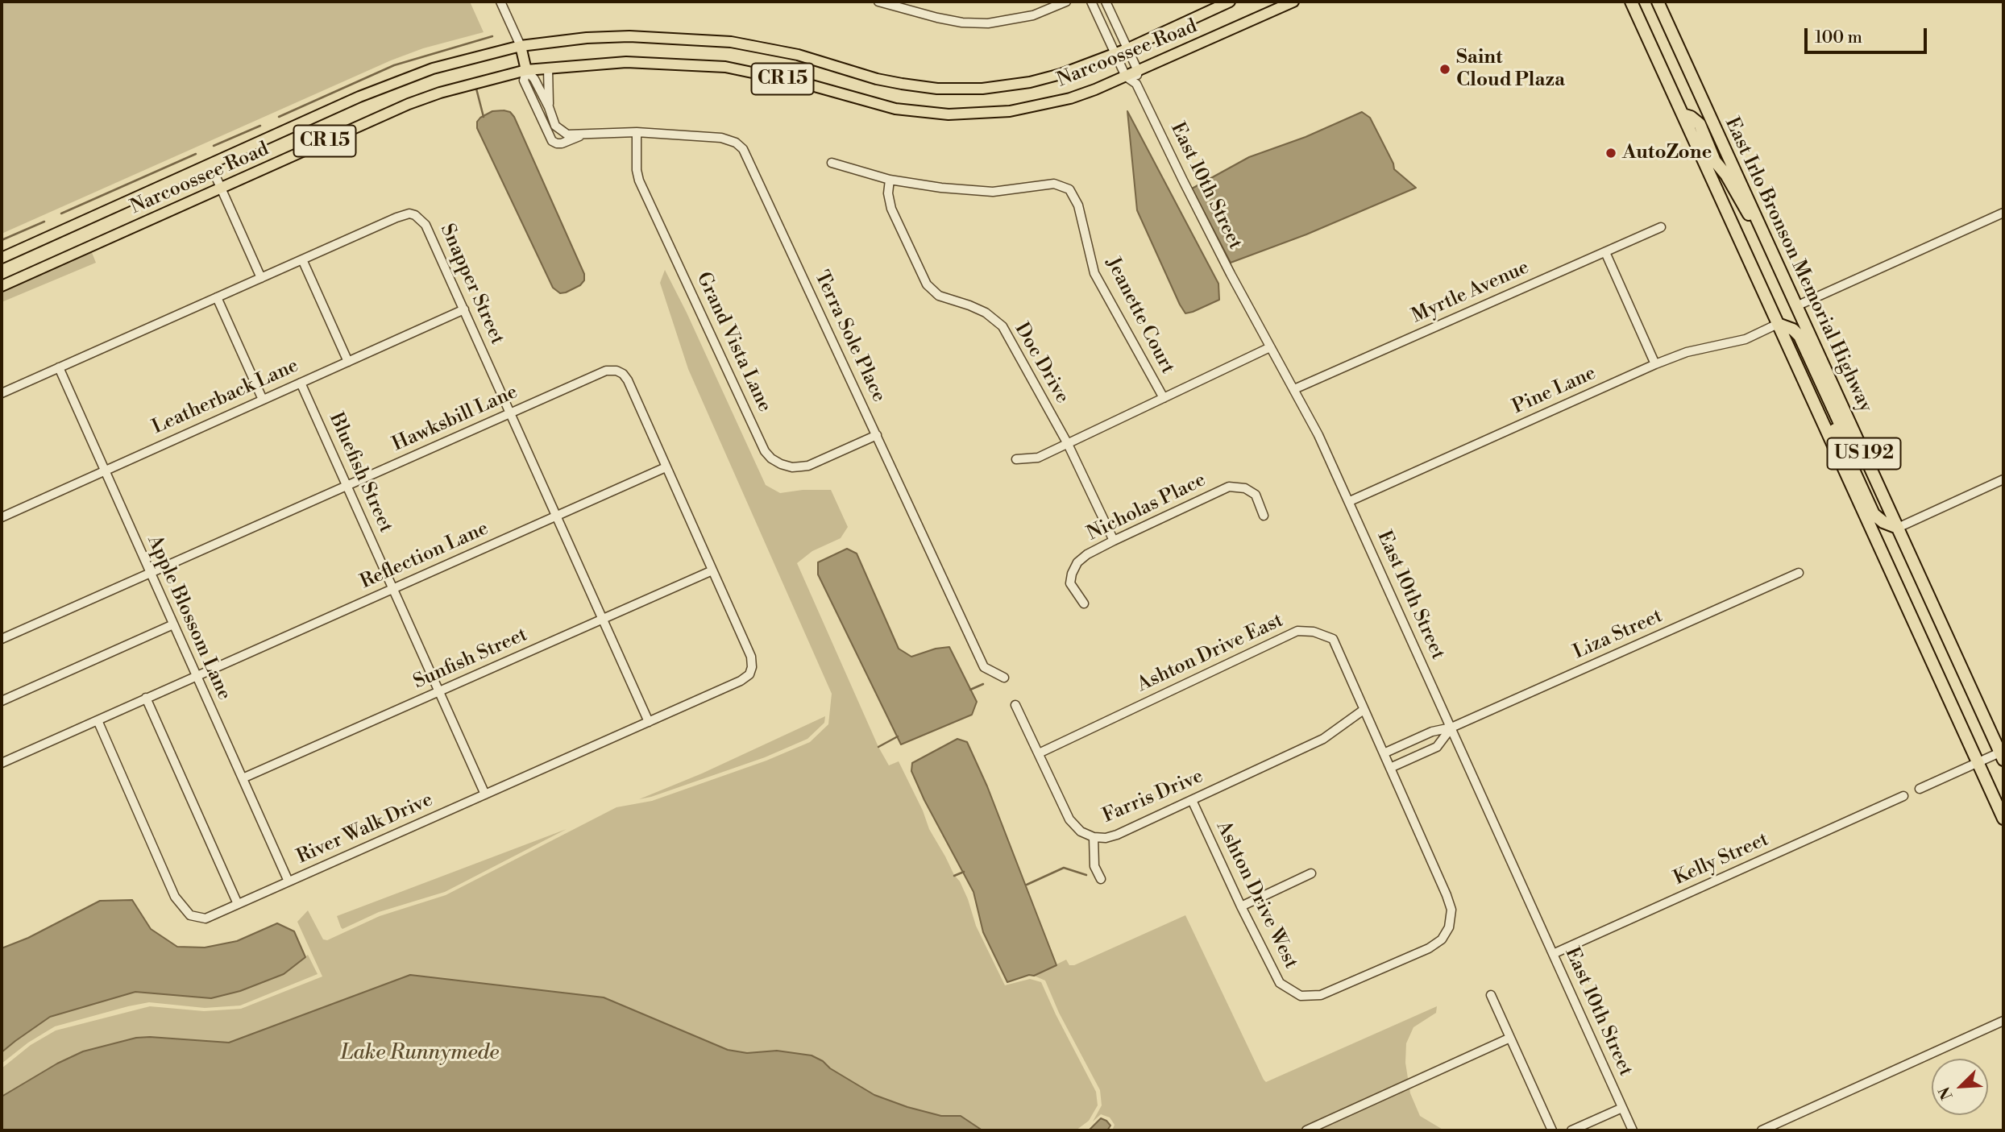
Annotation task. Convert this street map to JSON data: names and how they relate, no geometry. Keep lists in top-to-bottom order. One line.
{"streets":{"highway":["East Irlo Bronson Memorial Highway","US 192"],"main road":["Narcoossee Road","CR 15"],"street":["East 10th Street","Snapper Street","Myrtle Avenue","Jeanette Court","Terra Sole Place","Grand Vista Lane","Doc Drive","Pine Lane","Leatherback Lane","Hawksbill Lane","Bluefish Street","Nicholas Place","Reflection Lane","Apple Blossom Lane","Liza Street","Ashton Drive East","Sunfish Street","Farris Drive","River Walk Drive","Kelly Street","Ashton Drive West"]},"crossings":[["Narcoossee Road","East 10th Street"],["Narcoossee Road","Terra Sole Place"],["East 10th Street","Myrtle Avenue"],["East 10th Street","Pine Lane"],["East 10th Street","Liza Street"],["East 10th Street","Kelly Street"],["Snapper Street","Leatherback Lane"],["Snapper Street","Hawksbill Lane"],["Snapper Street","Reflection Lane"],["Snapper Street","Apple Blossom Lane"],["Snapper Street","Sunfish Street"],["Snapper Street","River Walk Drive"],["Jeanette Court","Doc Drive"],["Terra Sole Place","Grand Vista Lane"],["Doc Drive","Nicholas Place"],["Pine Lane","US 192"],["Leatherback Lane","Bluefish Street"],["Leatherback Lane","Apple Blossom Lane"],["Hawksbill Lane","Bluefish Street"],["Hawksbill Lane","Reflection Lane"],["Hawksbill Lane","Apple Blossom Lane"],["Hawksbill Lane","Sunfish Street"],["Hawksbill Lane","River Walk Drive"],["Bluefish Street","Reflection Lane"],["Bluefish Street","Sunfish Street"],["Bluefish Street","River Walk Drive"],["Reflection Lane","Apple Blossom Lane"],["Reflection Lane","River Walk Drive"],["Apple Blossom Lane","Sunfish Street"],["Apple Blossom Lane","River Walk Drive"],["Liza Street","Ashton Drive East"],["Ashton Drive East","Farris Drive"],["Ashton Drive East","Ashton Drive West"],["Farris Drive","Ashton Drive West"]],"water":["Lake Runnymede"],"places":["Saint Cloud Plaza","AutoZone"],"scale_bar":"100 m","north":"bottom left"}
